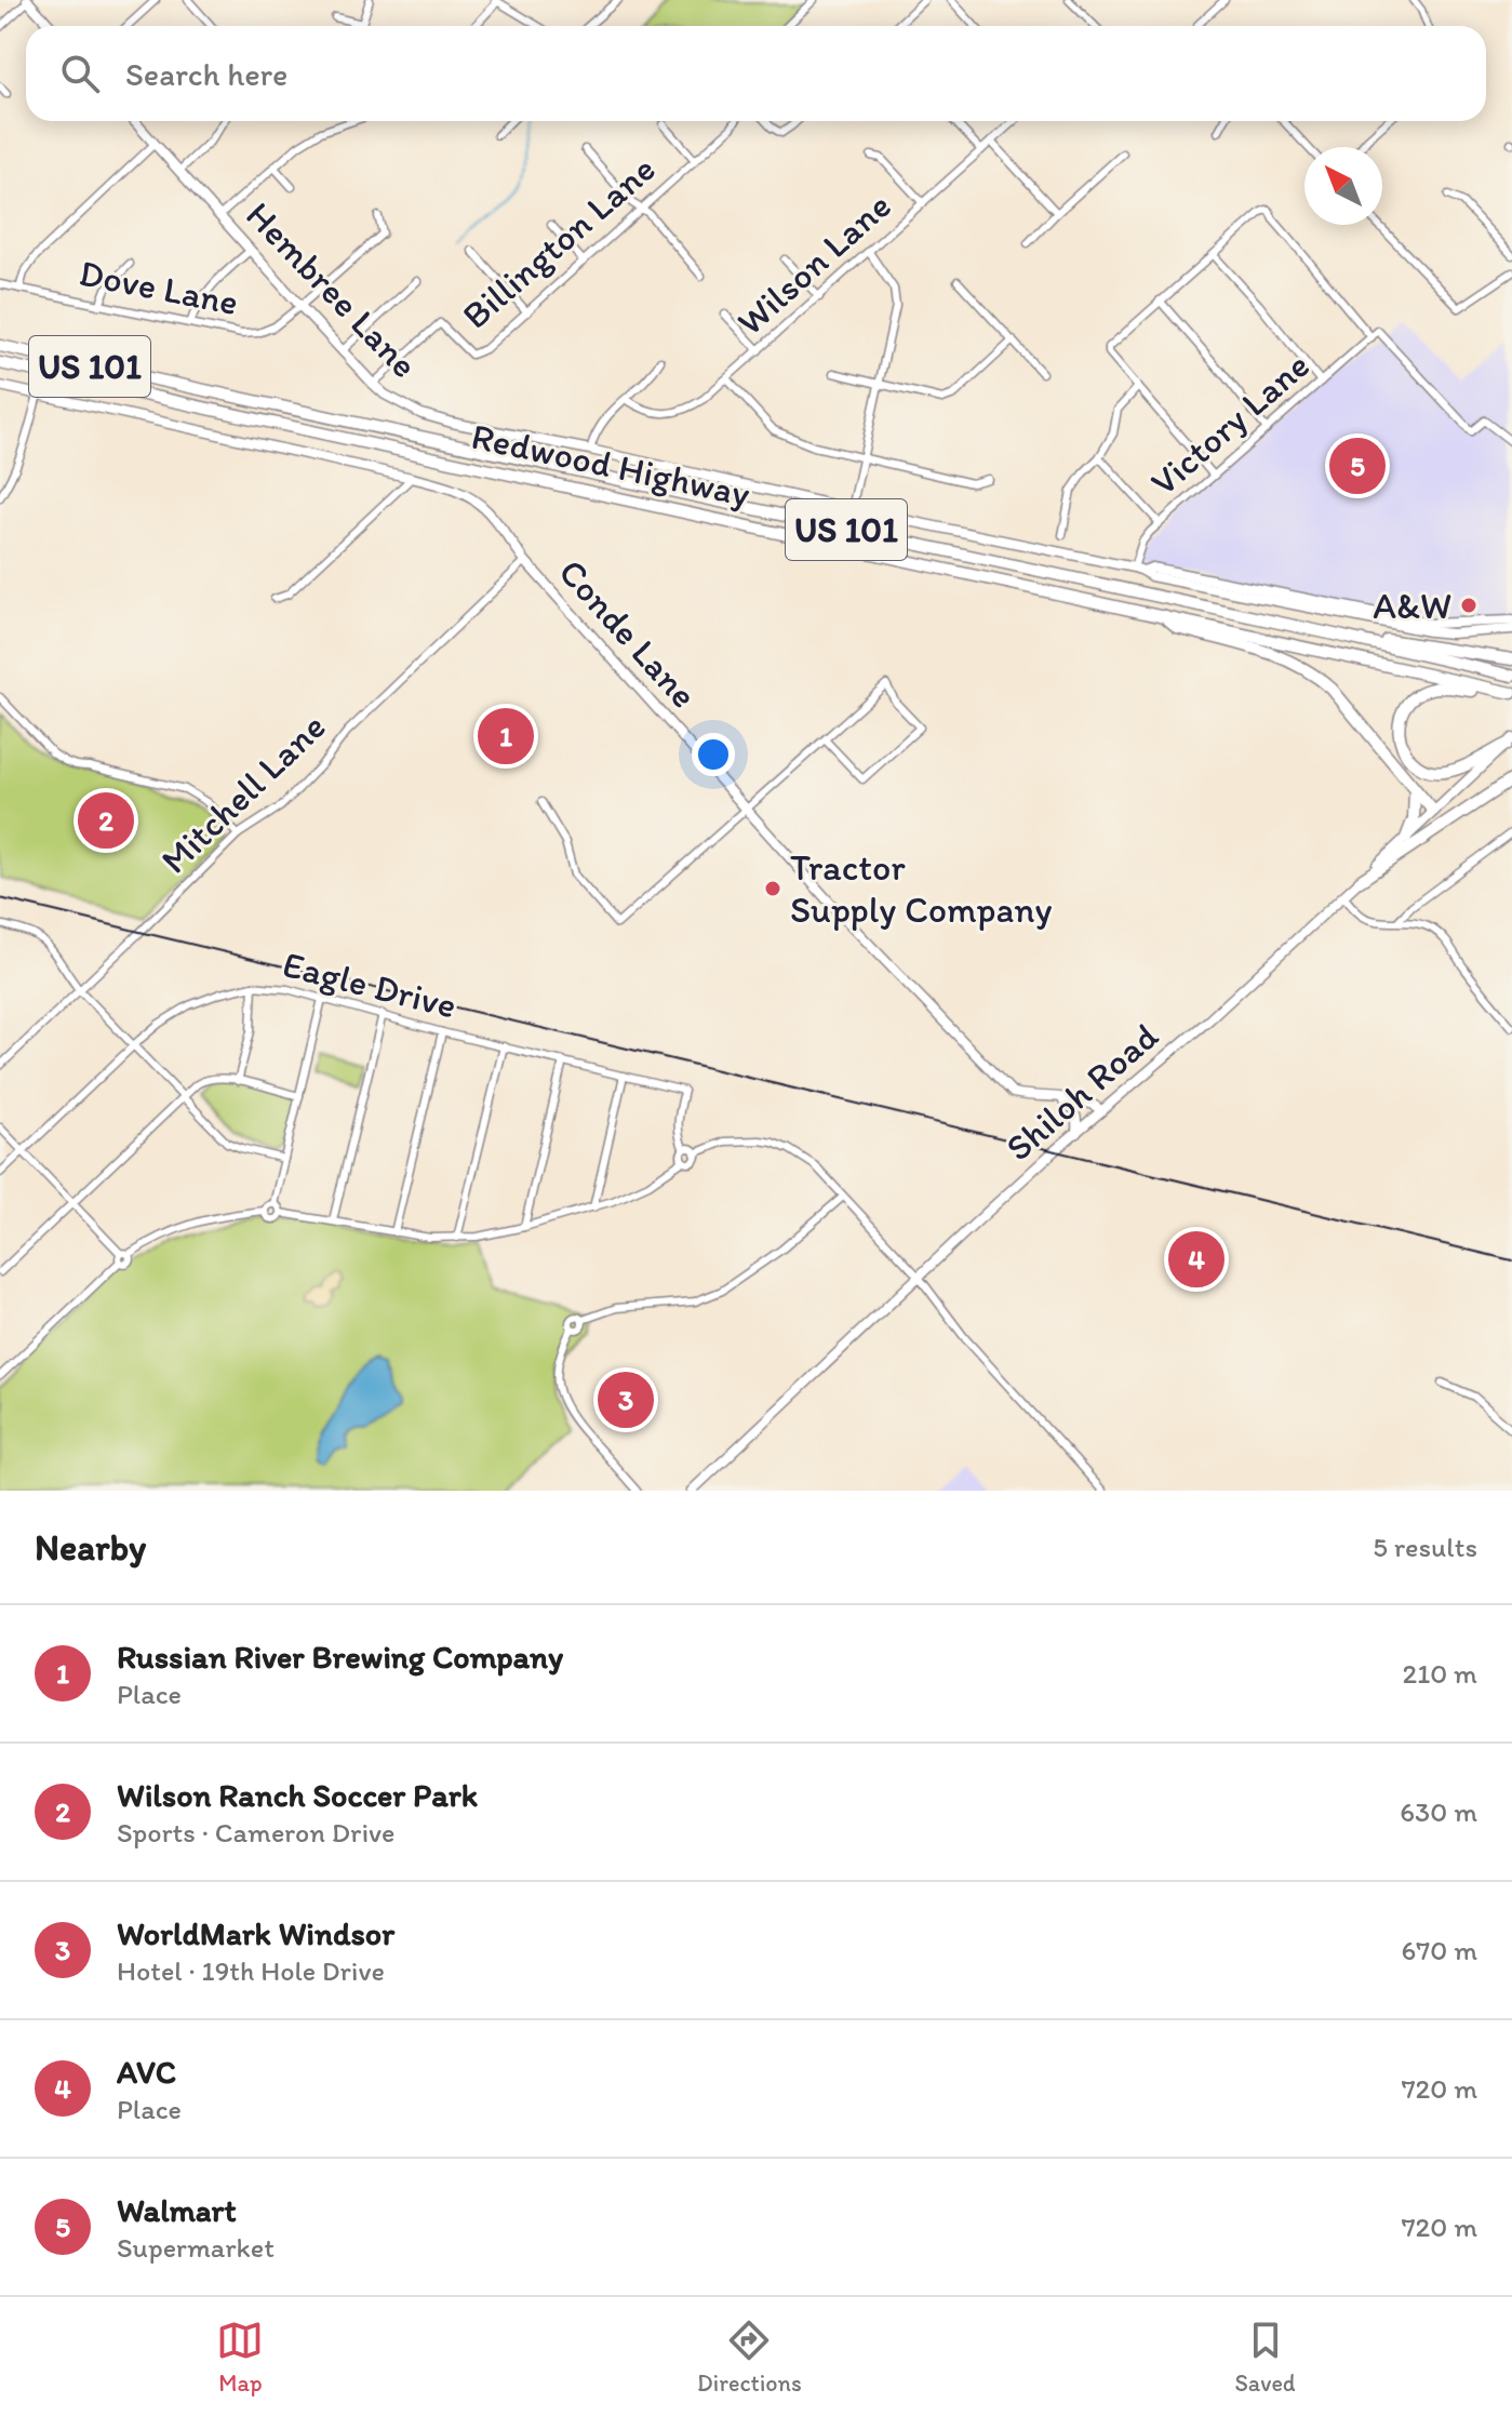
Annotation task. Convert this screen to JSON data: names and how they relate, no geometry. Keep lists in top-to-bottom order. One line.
{"streets":{"highway":["US 101","Redwood Highway"],"street":["Billington Lane","Wilson Lane","Dove Lane","Hembree Lane","Victory Lane","Conde Lane","Mitchell Lane","Eagle Drive","Shiloh Road"]},"crossings":[["Billington Lane","Hembree Lane"],["Dove Lane","Hembree Lane"],["Hembree Lane","Victory Lane"],["Conde Lane","Mitchell Lane"],["Conde Lane","Shiloh Road"]],"places":["A&W","Tractor Supply Company"],"north":"top left","page":{"search":"Search here","pins":["5","1","2","4","3"],"heading":["Nearby","5 results"],"list":[{"mark":"1","name":"Russian River Brewing Company","note":"Place","value":"210 m"},{"mark":"2","name":"Wilson Ranch Soccer Park","note":"Sports · Cameron Drive","value":"630 m"},{"mark":"3","name":"WorldMark Windsor","note":"Hotel · 19th Hole Drive","value":"670 m"},{"mark":"4","name":"AVC","note":"Place","value":"720 m"},{"mark":"5","name":"Walmart","note":"Supermarket","value":"720 m"}],"nav":["Map","Directions","Saved"]}}
